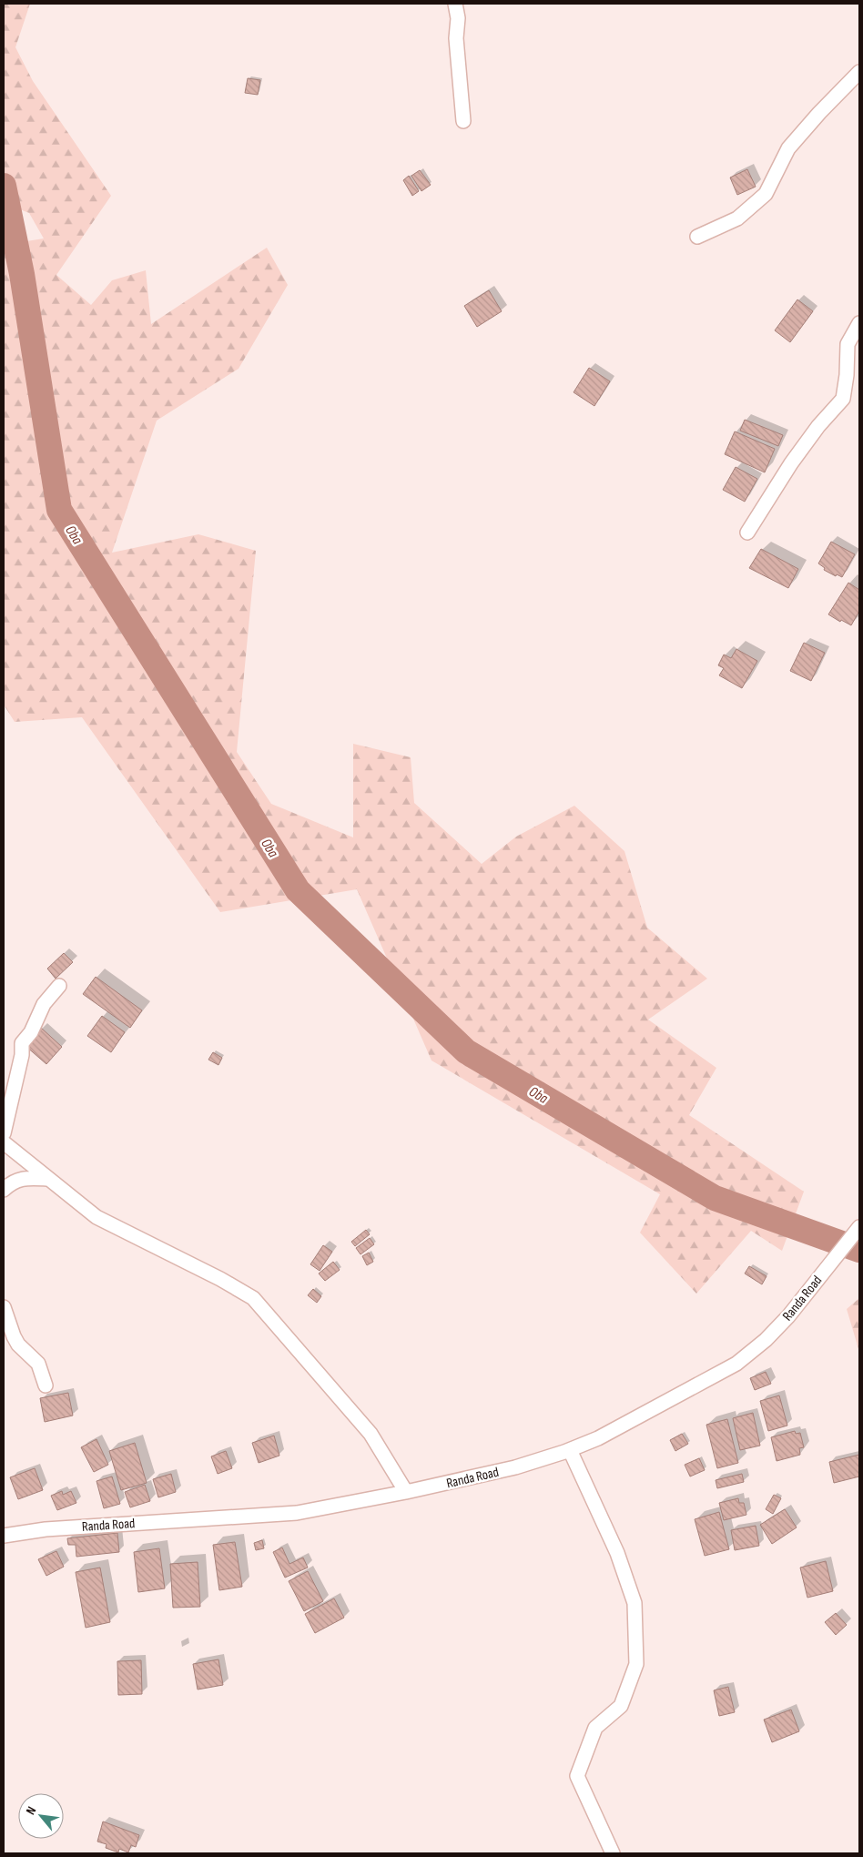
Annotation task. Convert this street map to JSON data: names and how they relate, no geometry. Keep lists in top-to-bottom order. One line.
{"streets":{"street":["Randa Road"]},"water":["Oba"],"north":"top left"}
